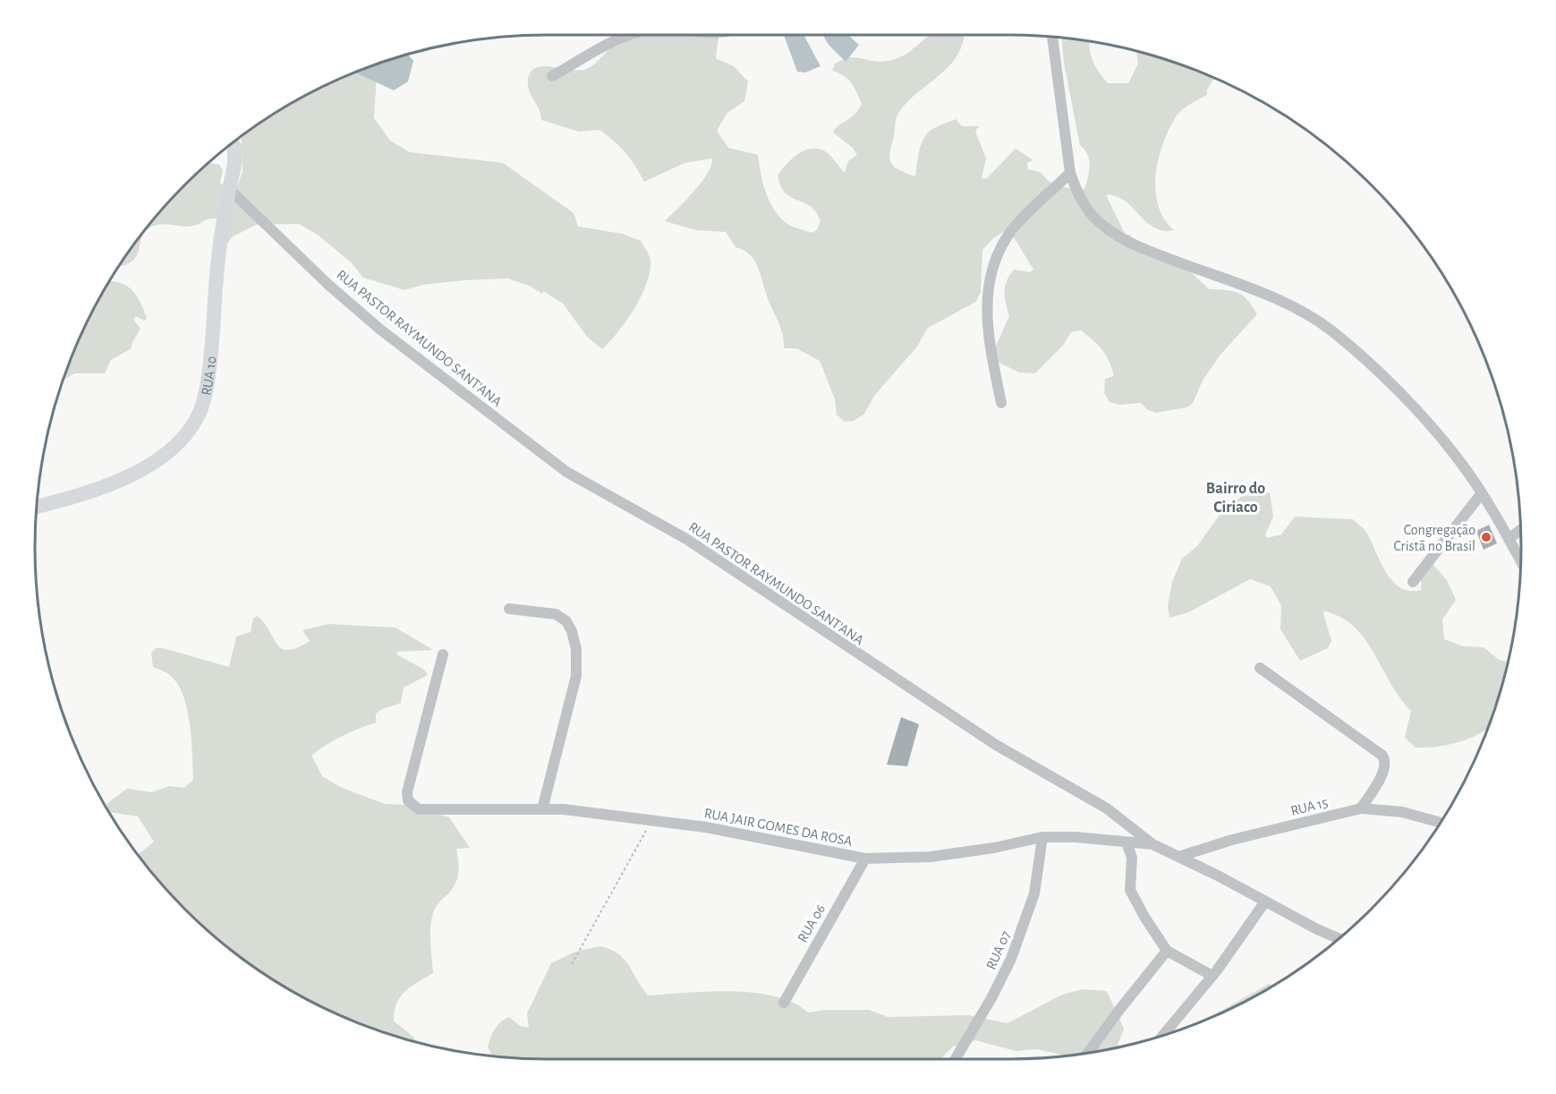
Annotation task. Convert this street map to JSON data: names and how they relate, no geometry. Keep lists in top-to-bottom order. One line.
{"streets":{"street":["RUA PASTOR RAYMUNDO SANT’ANA","RUA 10","RUA 15","RUA JAIR GOMES DA ROSA","RUA 06","RUA 07"]},"crossings":[["RUA PASTOR RAYMUNDO SANT’ANA","RUA 10"],["RUA PASTOR RAYMUNDO SANT’ANA","RUA 15"],["RUA PASTOR RAYMUNDO SANT’ANA","RUA JAIR GOMES DA ROSA"],["RUA JAIR GOMES DA ROSA","RUA 06"],["RUA JAIR GOMES DA ROSA","RUA 07"]],"districts":["Bairro do Ciriaco"],"places":["Congregação Cristã no Brasil"]}
